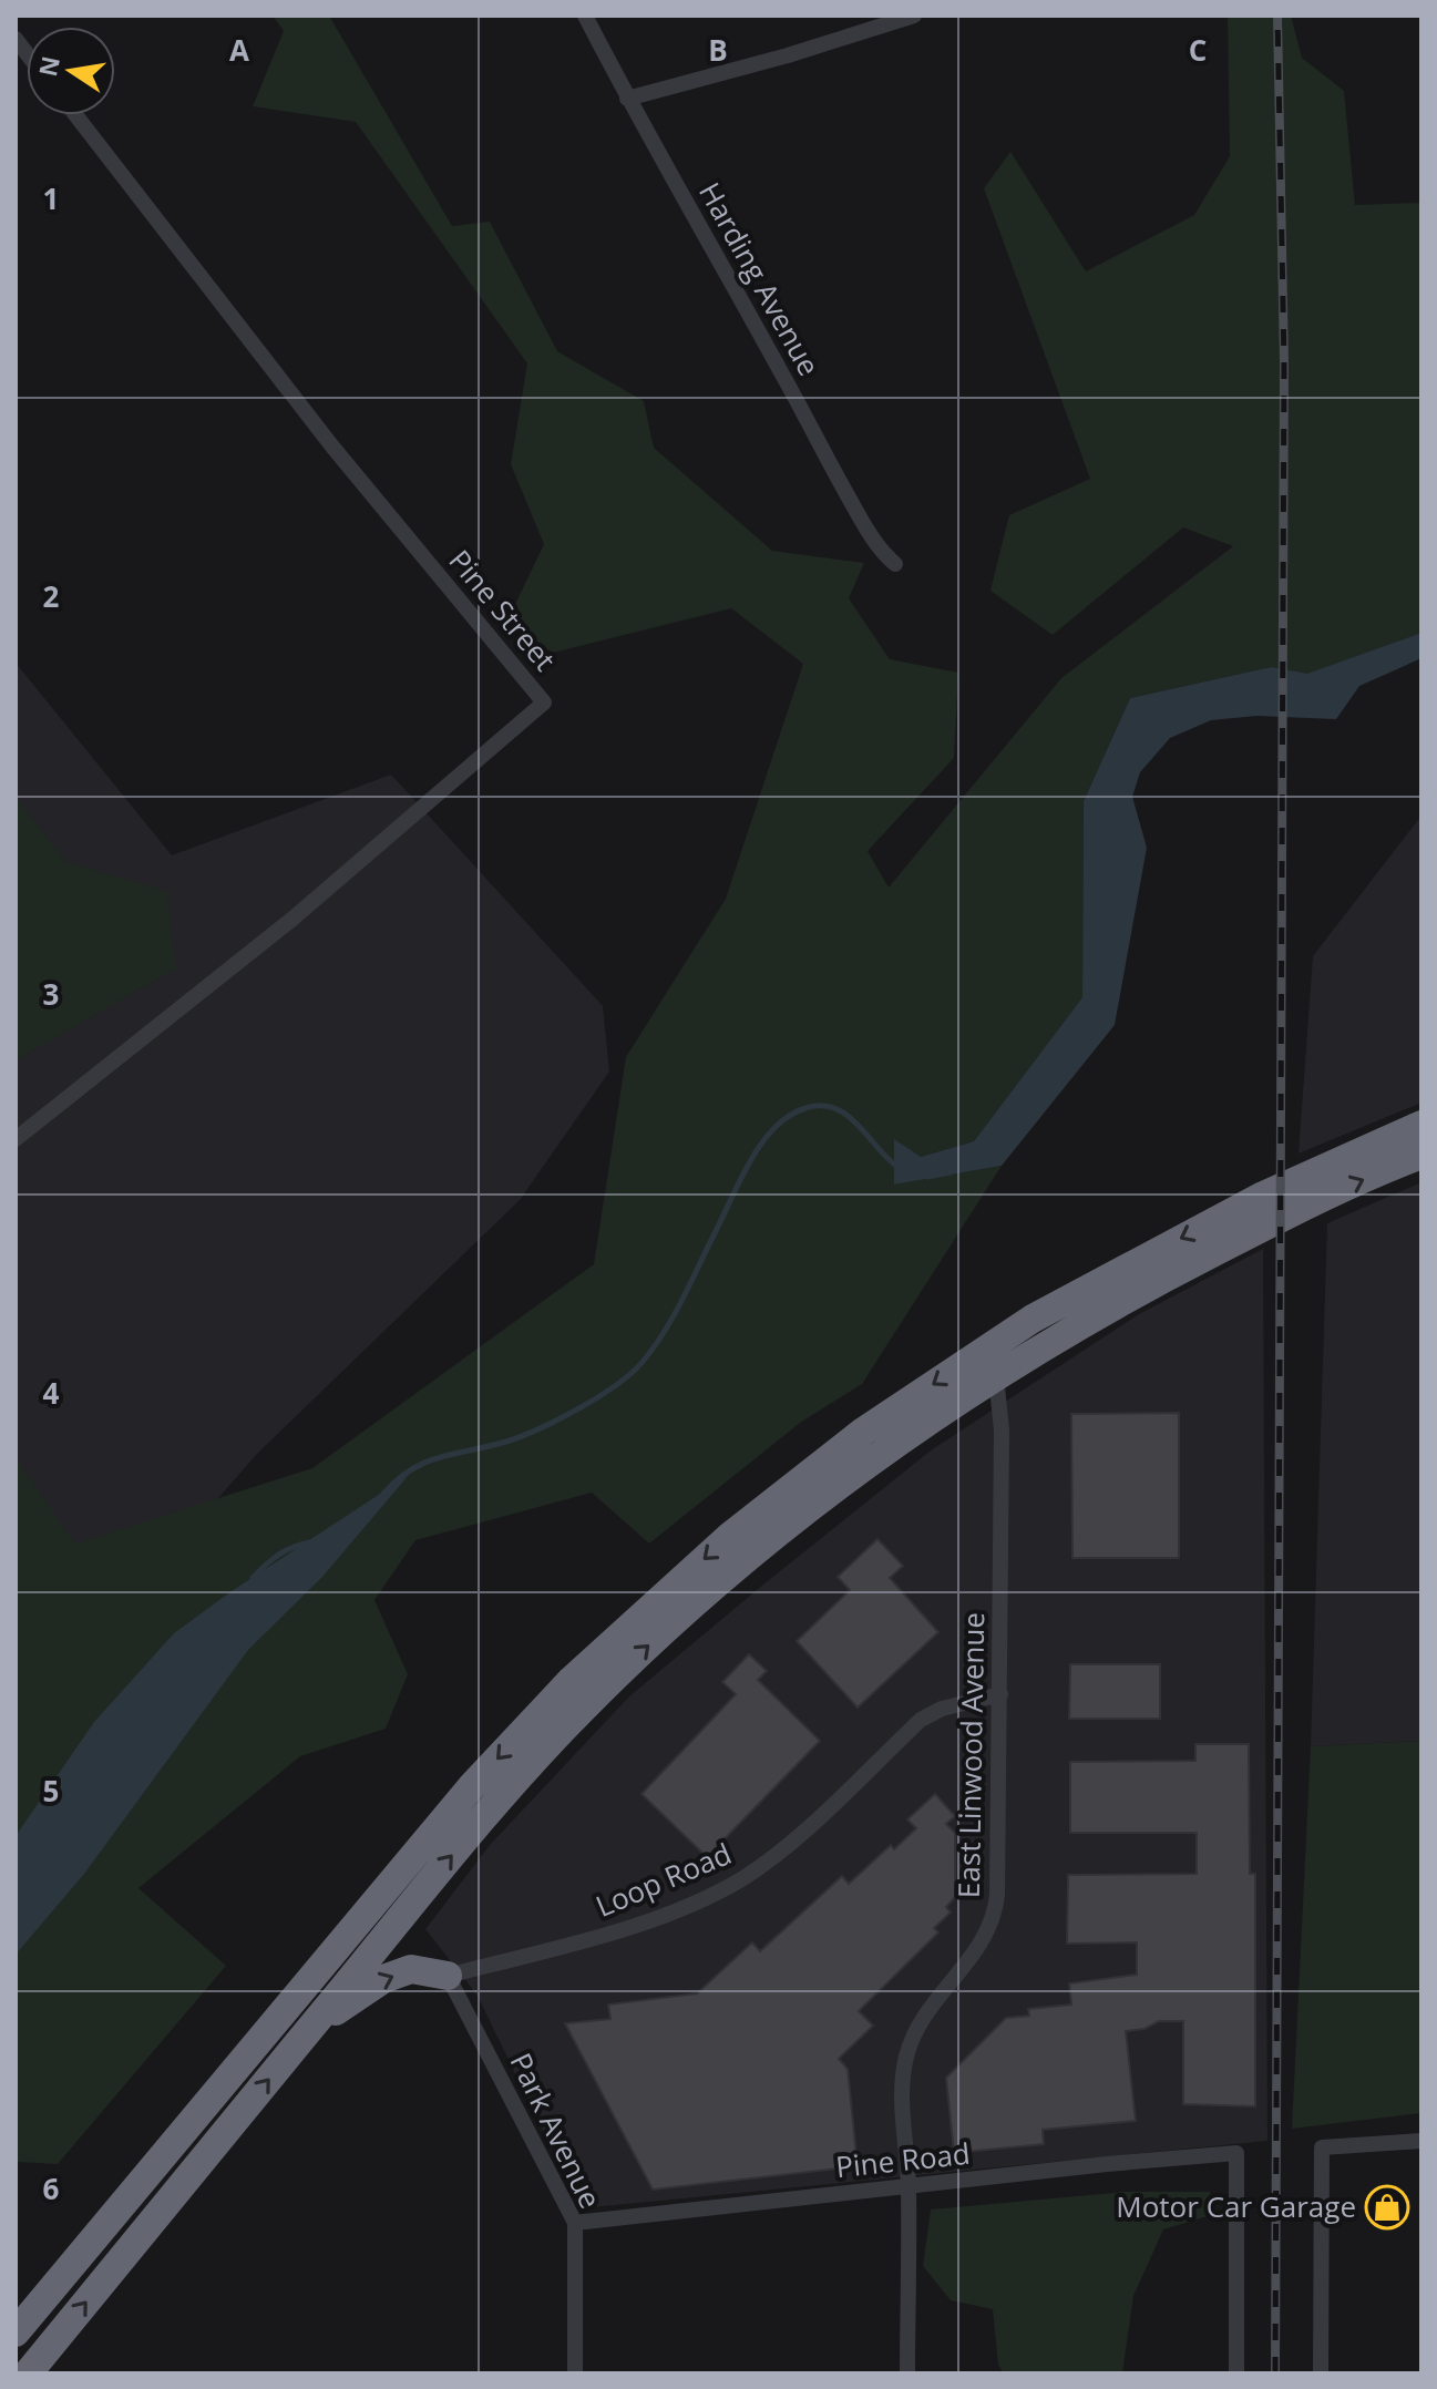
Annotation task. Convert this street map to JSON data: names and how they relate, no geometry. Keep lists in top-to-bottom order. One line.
{"streets":{"street":["Harding Avenue","Pine Street","East Linwood Avenue","Loop Road","Park Avenue","Pine Road"]},"crossings":[["East Linwood Avenue","Loop Road"],["East Linwood Avenue","Pine Road"],["Loop Road","Park Avenue"],["Park Avenue","Pine Road"]],"places":{"shop":["Motor Car Garage"]},"north":"left","grid":{"columns":["A","B","C"],"rows":["1","2","3","4","5","6"]}}
